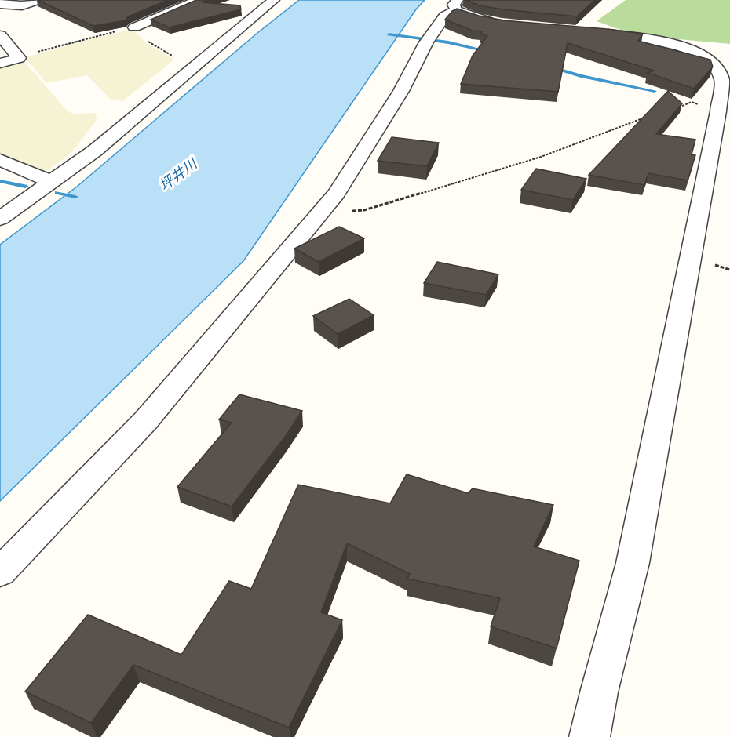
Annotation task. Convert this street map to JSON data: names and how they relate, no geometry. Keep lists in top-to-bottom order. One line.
{"water":["坪井川"]}
